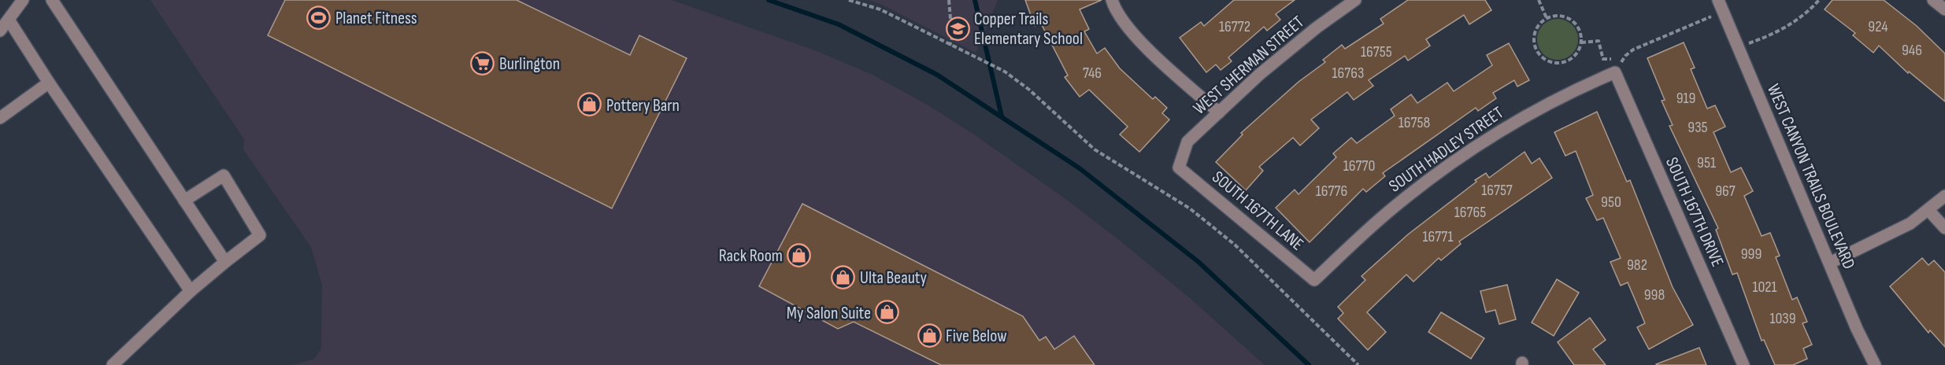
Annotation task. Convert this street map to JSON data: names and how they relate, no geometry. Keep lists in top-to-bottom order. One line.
{"streets":{"street":["WEST SHERMAN STREET","SOUTH HADLEY STREET","WEST CANYON TRAILS BOULEVARD","SOUTH 167TH LANE","SOUTH 167TH DRIVE"]},"crossings":[["WEST SHERMAN STREET","SOUTH 167TH LANE"],["SOUTH HADLEY STREET","SOUTH 167TH LANE"],["SOUTH HADLEY STREET","SOUTH 167TH DRIVE"]],"places":{"sports":["Planet Fitness"],"school or university":["Copper Trails Elementary School"],"supermarket":["Burlington"],"shop":["Pottery Barn","Rack Room","Ulta Beauty","My Salon Suite","Five Below"]},"house_numbers":["16772","924","946","16755","746","16763","919","16758","935","951","16770","16757","16776","967","950","16765","16771","999","982","1021","998","1039"]}
